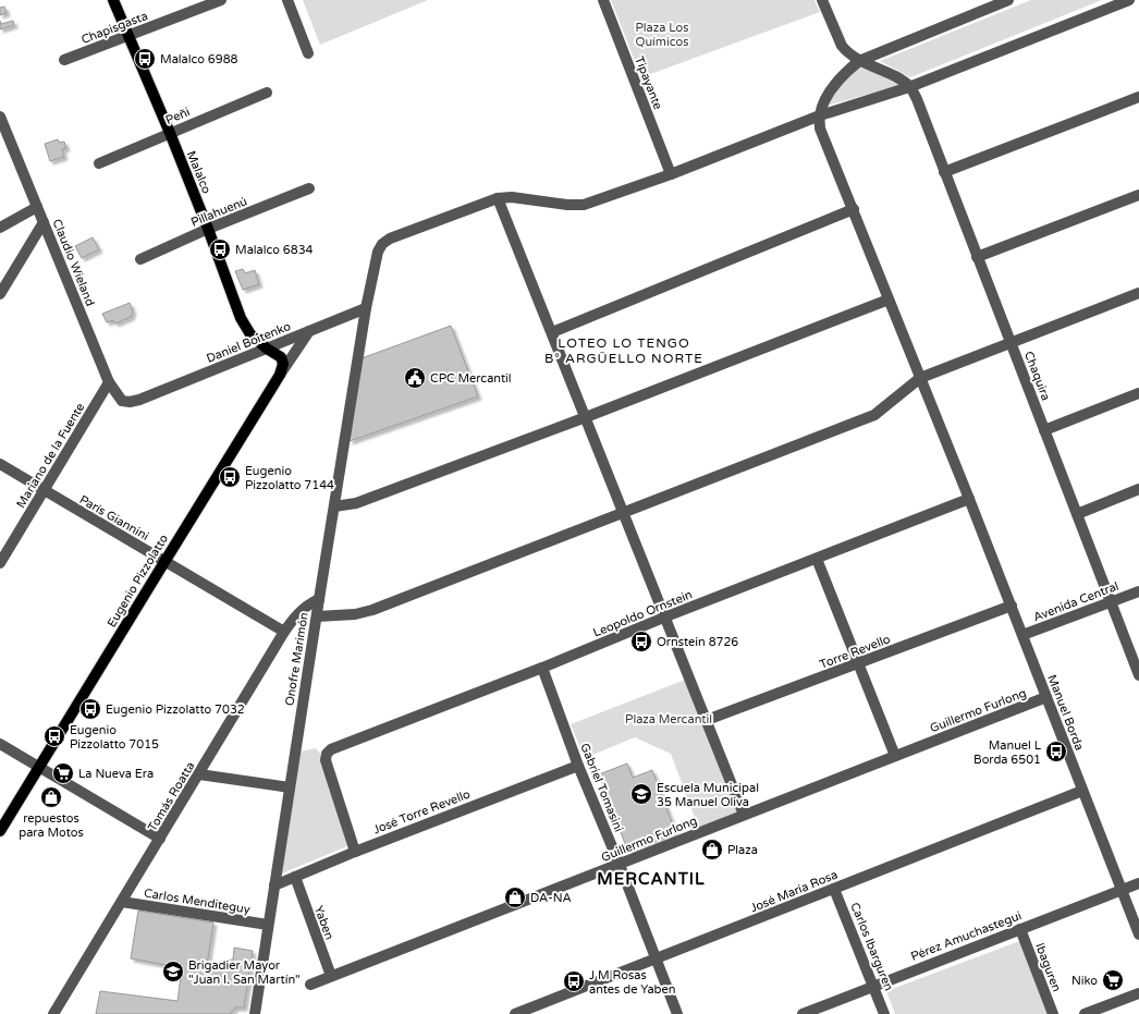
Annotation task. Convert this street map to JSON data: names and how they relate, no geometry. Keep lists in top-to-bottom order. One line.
{"streets":{"main road":["Malalco","Eugenio Pizzolatto"],"street":["Chapisgasta","Tipayante","Peñi","Pillahuenú","Claudio Wieland","Daniel Boitenko","Chaquira","Mariano de la Fuente","París Giannini","Avenida Central","Leopoldo Ornstein","Torre Revello","Onofre Marimón","Guillermo Furlong","Manuel Borda","Gabriel Tomasini","Tomás Roatta","José Torre Revello","José María Rosa","Carlos Menditeguy","Yaben","Pérez Amuchastegui","Carlos Ibarguren","Ibaguren"]},"crossings":[["Chapisgasta","Malalco"],["Peñi","Malalco"],["Malalco","Pillahuenú"],["Malalco","Daniel Boitenko"],["Claudio Wieland","Daniel Boitenko"],["Claudio Wieland","Mariano de la Fuente"],["Daniel Boitenko","Onofre Marimón"],["Chaquira","Avenida Central"],["Mariano de la Fuente","París Giannini"],["París Giannini","Eugenio Pizzolatto"],["París Giannini","Tomás Roatta"],["Avenida Central","Manuel Borda"],["Leopoldo Ornstein","Manuel Borda"],["Leopoldo Ornstein","Gabriel Tomasini"],["Leopoldo Ornstein","José Torre Revello"],["Torre Revello","Manuel Borda"],["Onofre Marimón","Tomás Roatta"],["Onofre Marimón","José Torre Revello"],["Onofre Marimón","Carlos Menditeguy"],["Guillermo Furlong","Manuel Borda"],["Guillermo Furlong","Gabriel Tomasini"],["Guillermo Furlong","Yaben"],["Manuel Borda","José María Rosa"],["Manuel Borda","Pérez Amuchastegui"],["Gabriel Tomasini","José Torre Revello"],["Gabriel Tomasini","José María Rosa"],["Tomás Roatta","Carlos Menditeguy"],["José Torre Revello","Yaben"],["José María Rosa","Carlos Ibarguren"],["Pérez Amuchastegui","Carlos Ibarguren"],["Pérez Amuchastegui","Ibaguren"]],"districts":["LOTEO LO TENGO B° ARGÜELLO NORTE","MERCANTIL"],"parks":["Plaza Los Químicos","Plaza Mercantil"],"places":{"bus stop":["Malalco 6988","Malalco 6834","Eugenio Pizzolatto 7144","Ornstein 8726","Eugenio Pizzolatto 7032","Eugenio Pizzolatto 7015","Manuel L Borda 6501","J M Rosas antes de Yaben"],"public building":["CPC Mercantil"],"supermarket":["La Nueva Era","Niko"],"school or university":["Escuela Municipal 35 Manuel Oliva","Brigadier Mayor \"Juan I. San Martín\""],"shop":["repuestos para Motos","Plaza","DA-NA"]}}
